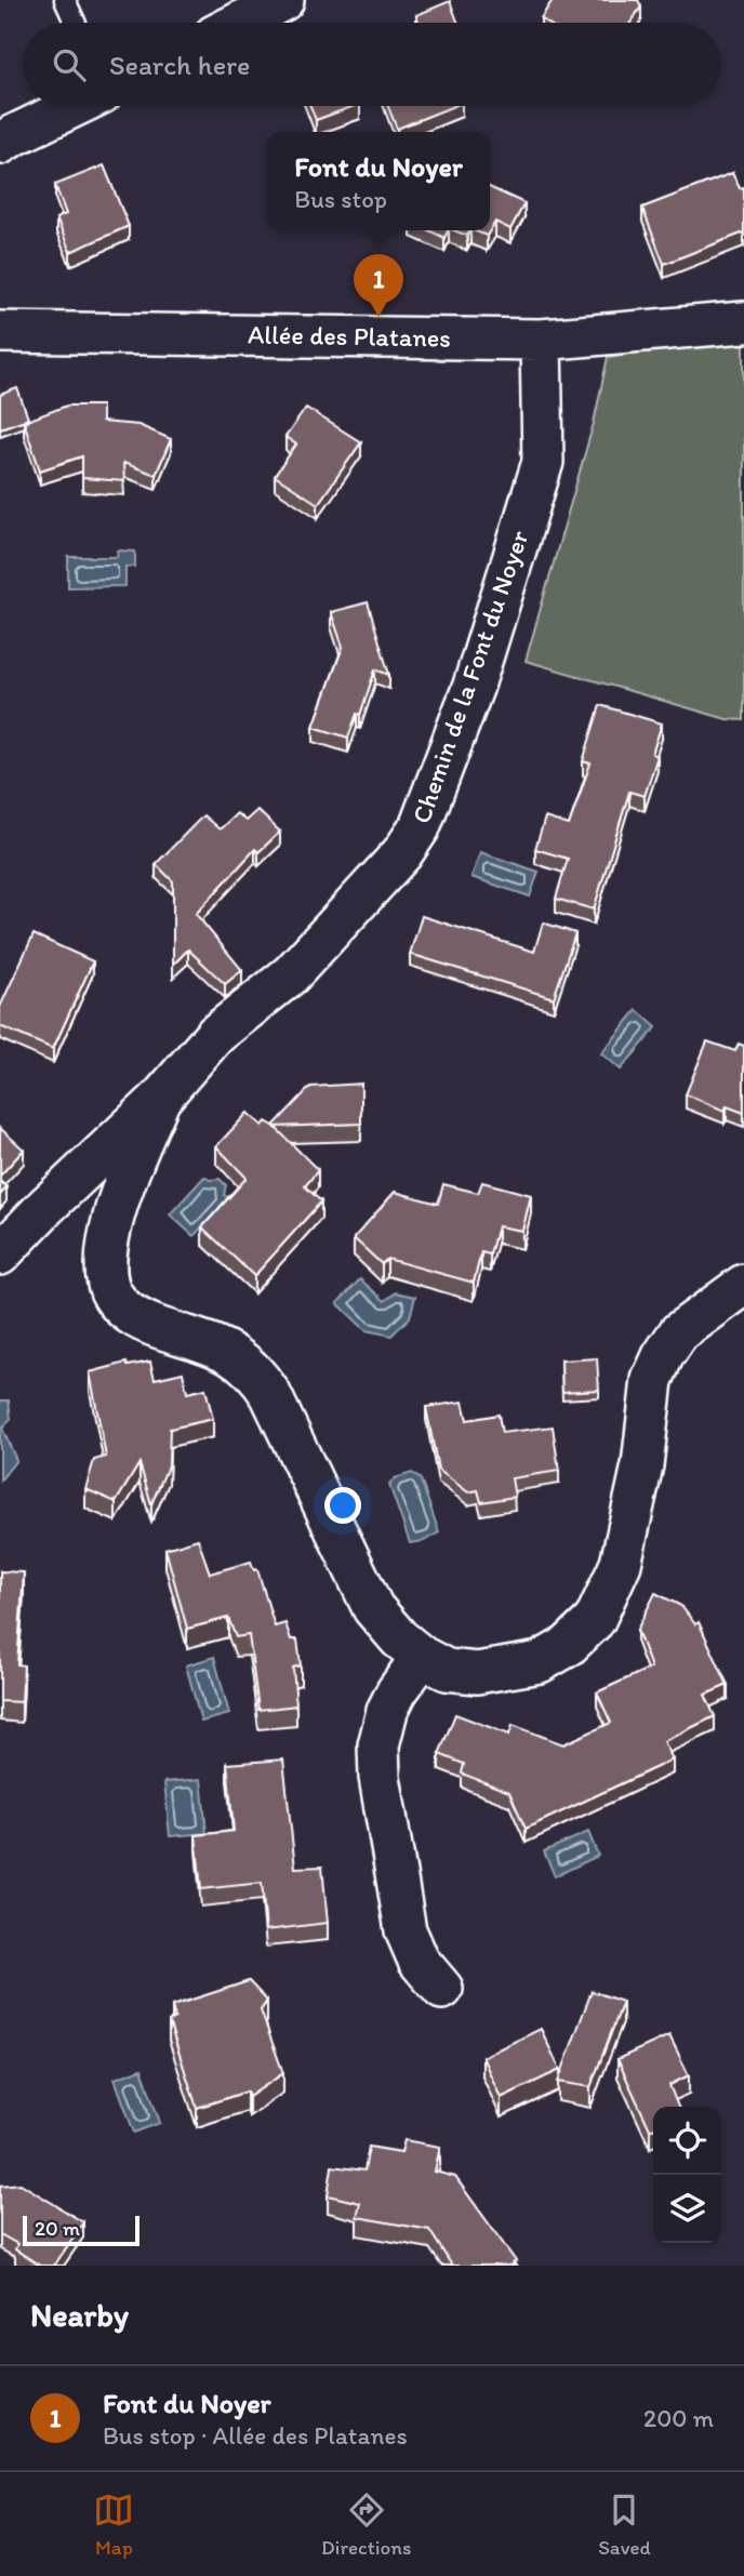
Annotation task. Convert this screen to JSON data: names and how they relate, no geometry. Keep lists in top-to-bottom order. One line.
{"streets":{"street":["Allée des Platanes","Chemin de la Font du Noyer"]},"crossings":[["Allée des Platanes","Chemin de la Font du Noyer"]],"scale_bar":"20 m","page":{"search":"Search here","popup":["Font du Noyer","Bus stop"],"pins":"1","scale":"20 m","heading":"Nearby","list":[{"mark":"1","name":"Font du Noyer","note":"Bus stop · Allée des Platanes","value":"200 m"}],"nav":["Map","Directions","Saved"]}}
